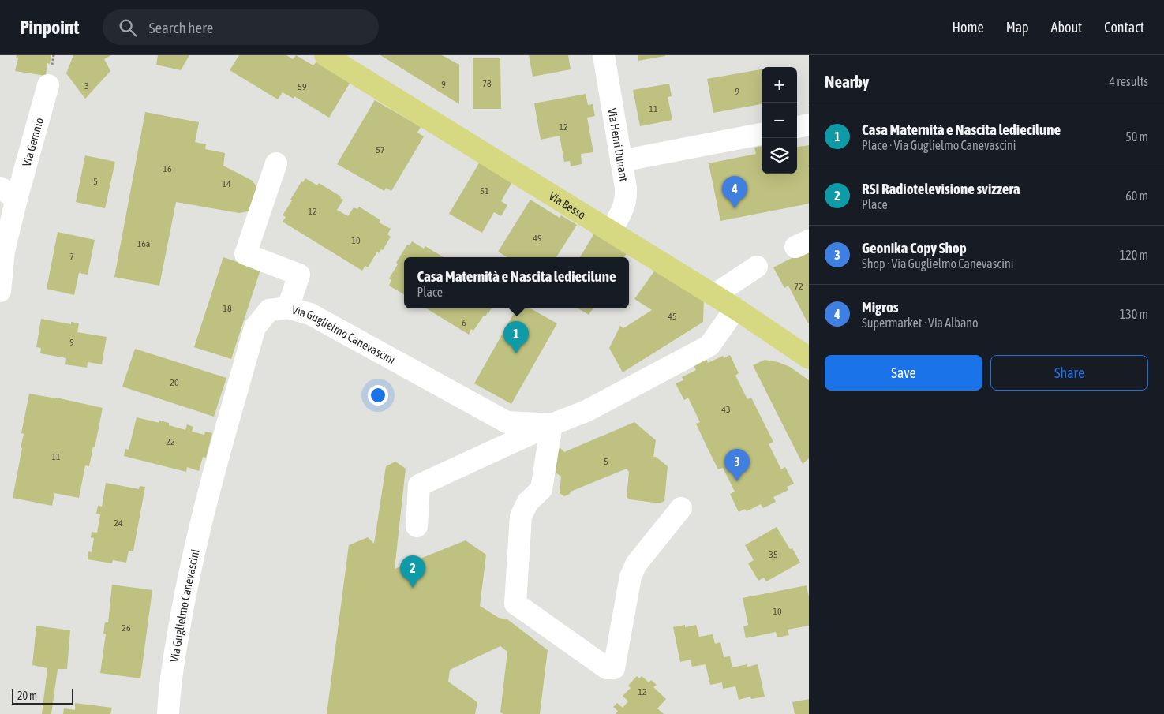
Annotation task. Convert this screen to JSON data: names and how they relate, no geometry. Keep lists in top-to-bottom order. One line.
{"streets":{"main road":["Via Besso"],"street":["Via Gemmo","Via Henri Dunant","Via Guglielmo Canevascini"]},"crossings":[["Via Henri Dunant","Via Besso"],["Via Besso","Via Guglielmo Canevascini"]],"house_numbers":["78","9","3","59","9","11","12","57","16","5","14","51","12","49","10","16a","7","72","18","45","6","9","20","43","22","11","5","24","35","10","26","12"],"scale_bar":"20 m","page":{"header":"Pinpoint","search":"Search here","nav":["Home","Map","About","Contact"],"heading":["Nearby","4 results"],"map_buttons":["+","−"],"list":[{"mark":"1","name":"Casa Maternità e Nascita lediecilune","note":"Place · Via Guglielmo Canevascini","value":"50 m"},{"mark":"2","name":"RSI Radiotelevisione svizzera","note":"Place","value":"60 m"},{"mark":"3","name":"Geonika Copy Shop","note":"Shop · Via Guglielmo Canevascini","value":"120 m"},{"mark":"4","name":"Migros","note":"Supermarket · Via Albano","value":"130 m"}],"pins":["4","1","3","2"],"popup":["Casa Maternità e Nascita lediecilune","Place"],"buttons":["Save","Share"],"scale":"20 m"}}
